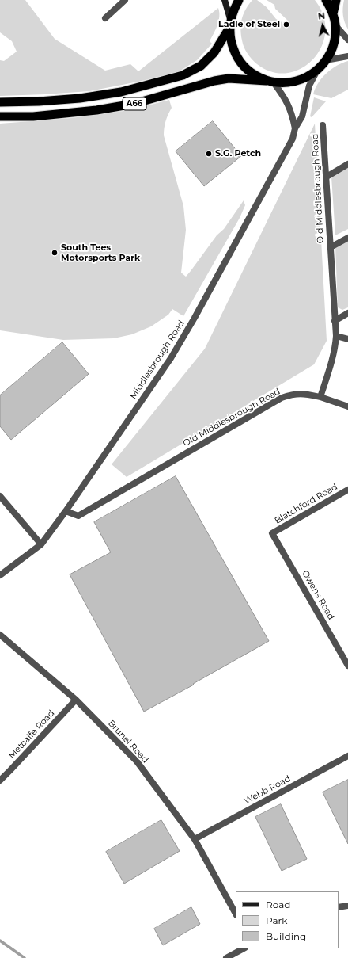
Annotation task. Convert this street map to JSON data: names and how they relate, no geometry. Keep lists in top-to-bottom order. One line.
{"streets":{"highway":["A66"],"street":["Old Middlesbrough Road","Middlesbrough Road","Blatchford Road","Owens Road","Metcalfe Road","Brunel Road","Webb Road"]},"crossings":[["A66","Middlesbrough Road"],["Old Middlesbrough Road","Middlesbrough Road"],["Blatchford Road","Owens Road"],["Metcalfe Road","Brunel Road"],["Brunel Road","Webb Road"]],"places":["Ladle of Steel","S.G. Petch","South Tees Motorsports Park"],"legend":["Road","Park","Building"],"north":"top"}
